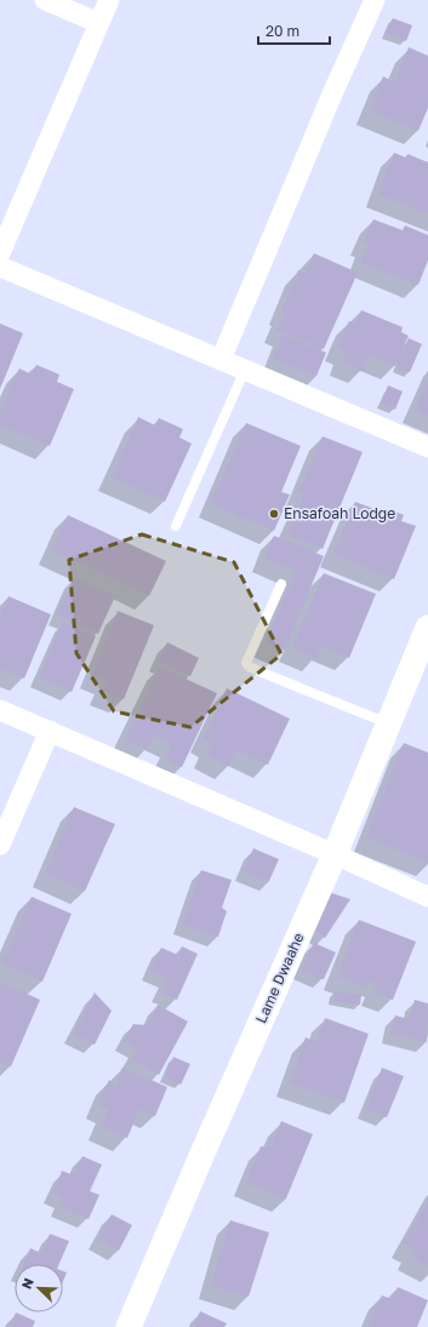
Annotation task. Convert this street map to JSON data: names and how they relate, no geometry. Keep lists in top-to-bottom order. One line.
{"streets":{"street":["Lame Dwaahe"]},"places":["Ensafoah Lodge"],"scale_bar":"20 m","north":"top left"}
